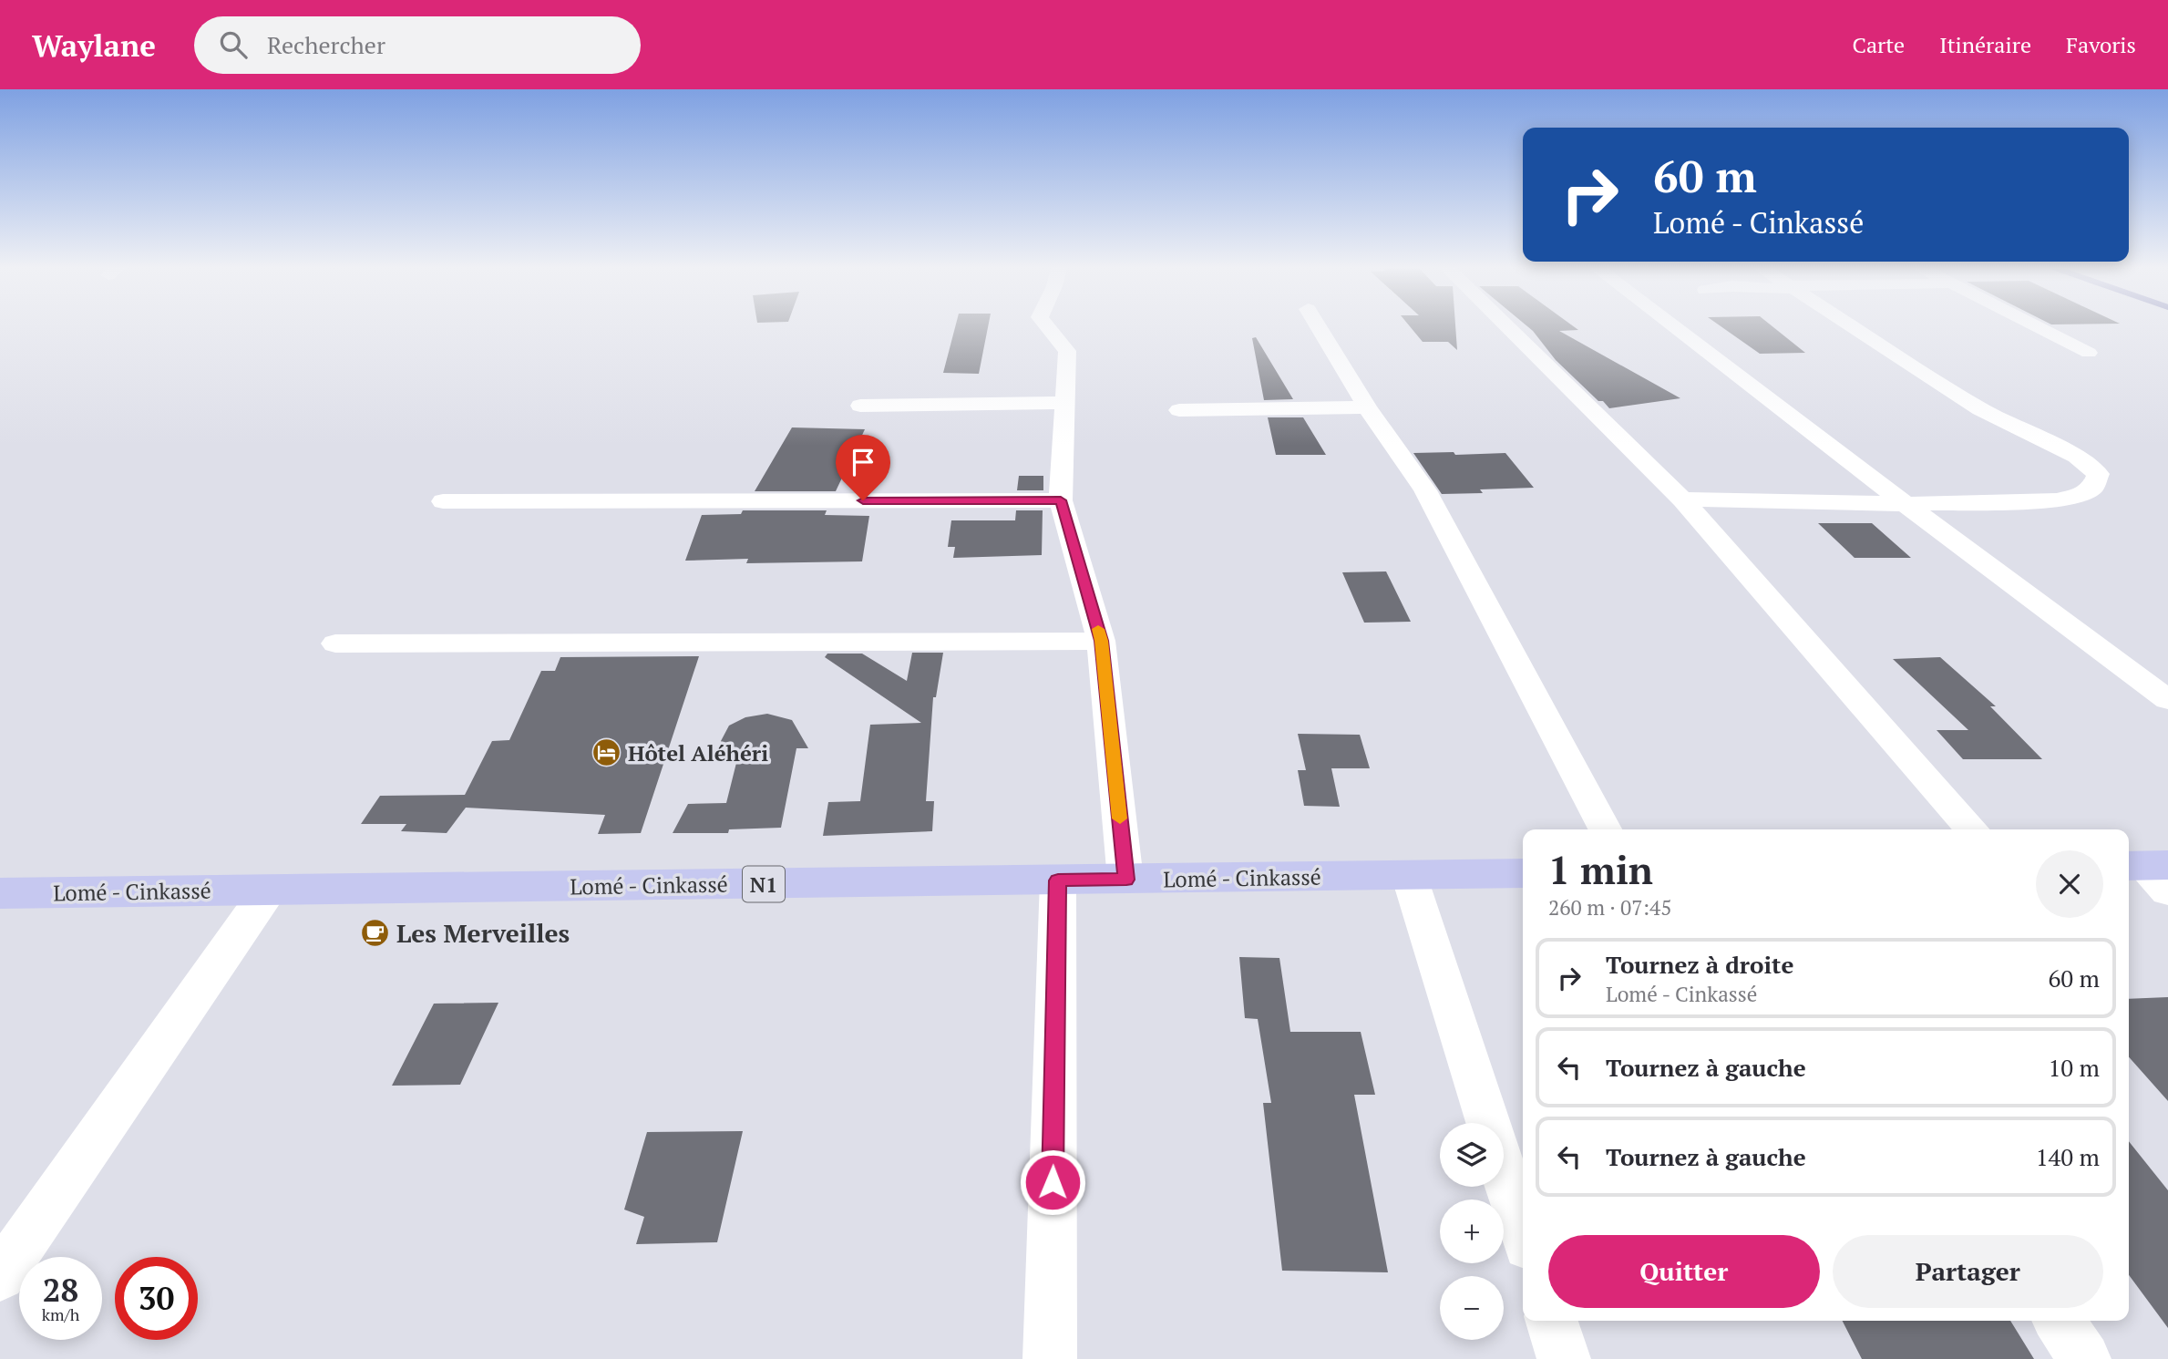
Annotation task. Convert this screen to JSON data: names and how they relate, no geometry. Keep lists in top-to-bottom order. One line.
{"streets":{"highway":["Lomé - Cinkassé","N1"]},"places":{"hotel":["Hôtel Aléhéri"],"cafe":["Les Merveilles"]},"page":{"header":"Waylane","search":"Rechercher","nav":["Carte","Itinéraire","Favoris"],"turn":["60 m","Lomé - Cinkassé"],"heading":["1 min","260 m · 07:45"],"list":[{"name":"Tournez à droite","note":"Lomé - Cinkassé","value":"60 m"},{"name":"Tournez à gauche","value":"10 m"},{"name":"Tournez à gauche","value":"140 m"}],"map_buttons":["+","−"],"buttons":["Quitter","Partager"],"speed":"28 km/h","limit":"30"}}
